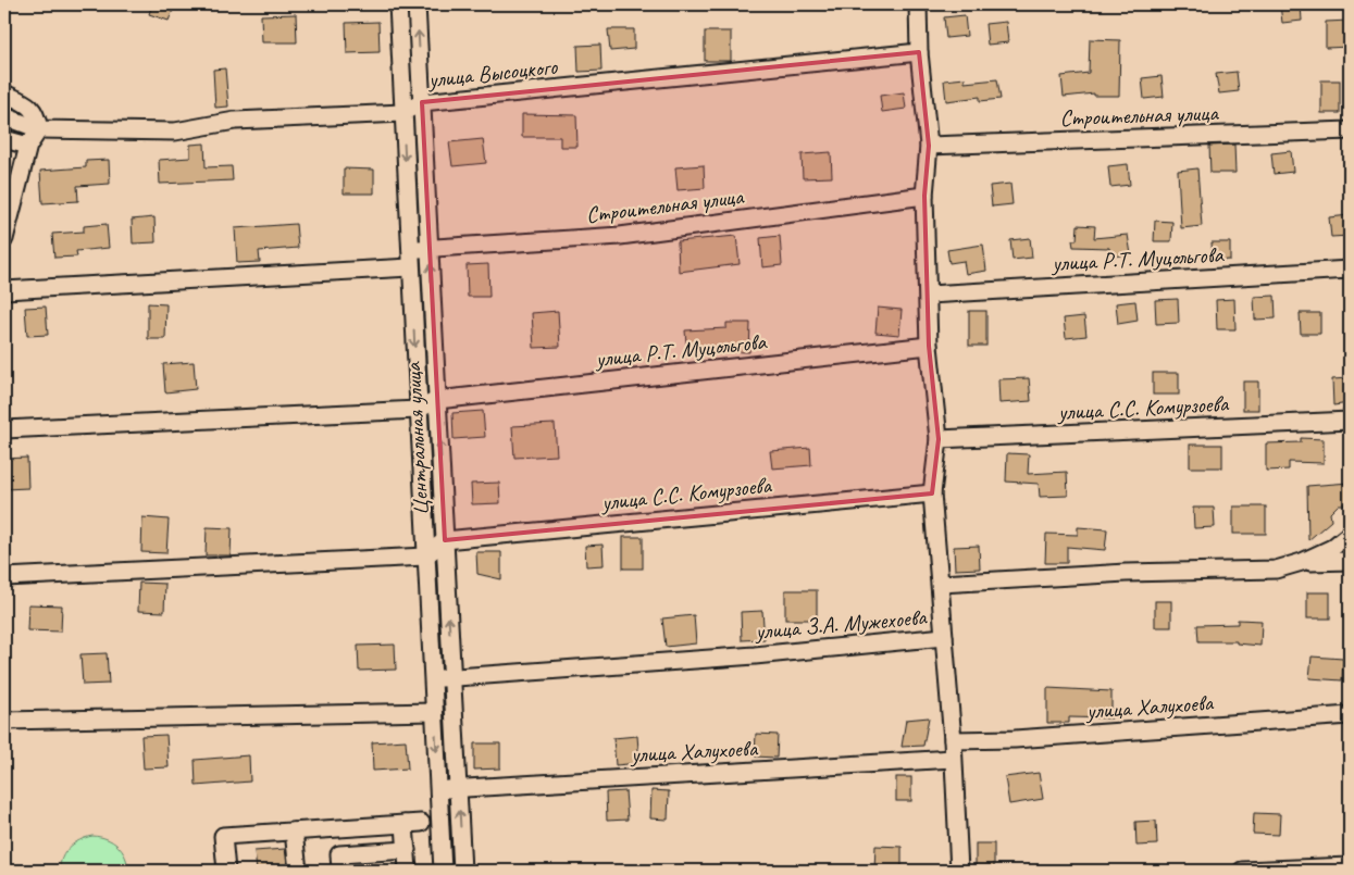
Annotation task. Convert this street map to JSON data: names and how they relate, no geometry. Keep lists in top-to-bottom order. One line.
{"streets":{"street":["улица Высоцкого","Строительная улица","улица Р.Т. Муцольгова","улица С.С. Комурзоева","Центральная улица","улица З.А. Мужехоева","улица Халухоева"]},"crossings":[["улица Высоцкого","Центральная улица"],["Строительная улица","Центральная улица"],["улица Р.Т. Муцольгова","Центральная улица"],["улица С.С. Комурзоева","Центральная улица"],["Центральная улица","улица З.А. Мужехоева"],["Центральная улица","улица Халухоева"]]}
